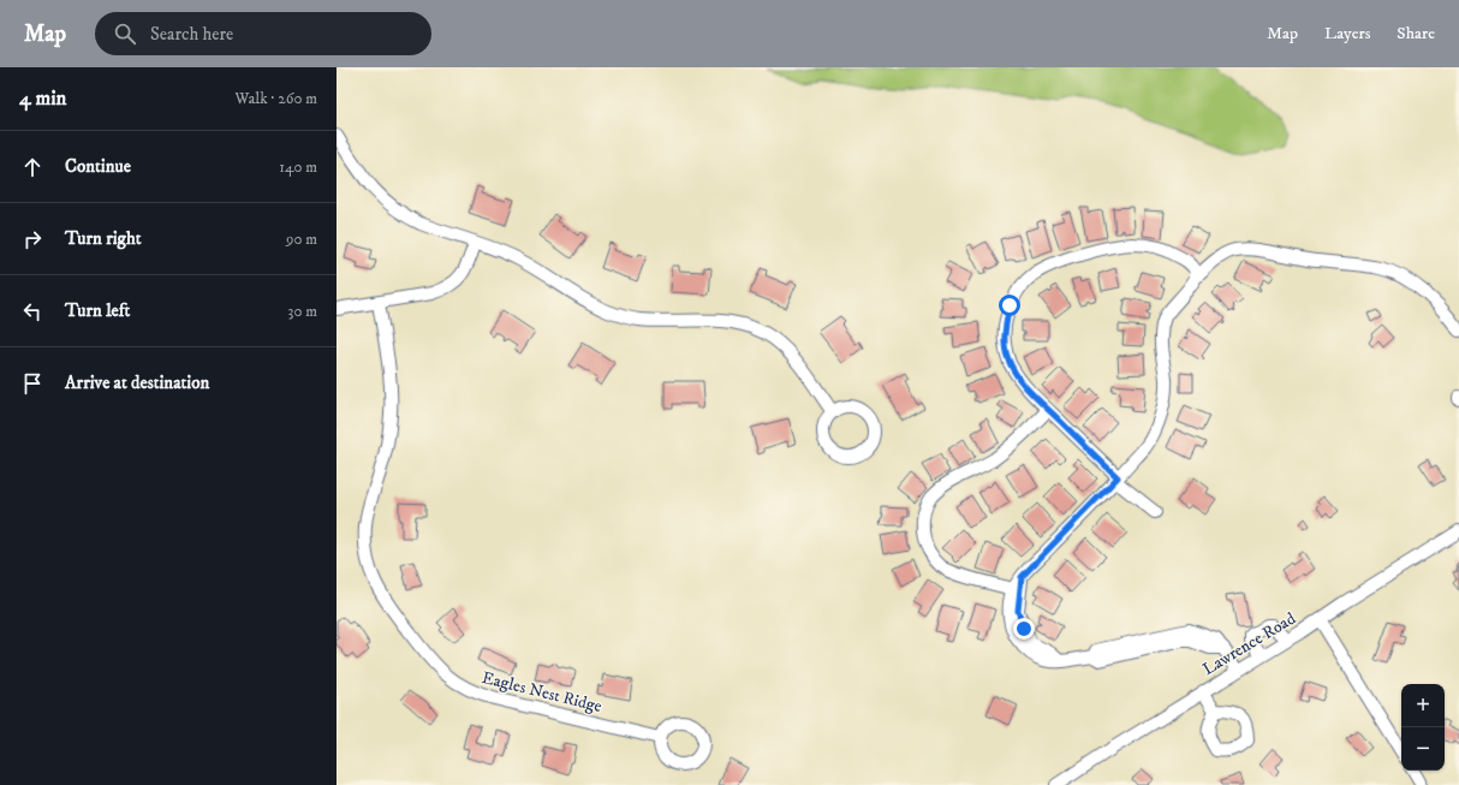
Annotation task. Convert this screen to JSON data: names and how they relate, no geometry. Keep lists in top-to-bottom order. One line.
{"streets":{"street":["Lawrence Road","Eagles Nest Ridge"]},"page":{"header":"Map","search":"Search here","nav":["Map","Layers","Share"],"heading":["4 min","Walk · 260 m"],"list":[["Continue","140 m"],["Turn right","90 m"],["Turn left","30 m"],"Arrive at destination"],"map_buttons":["+","−"]}}
